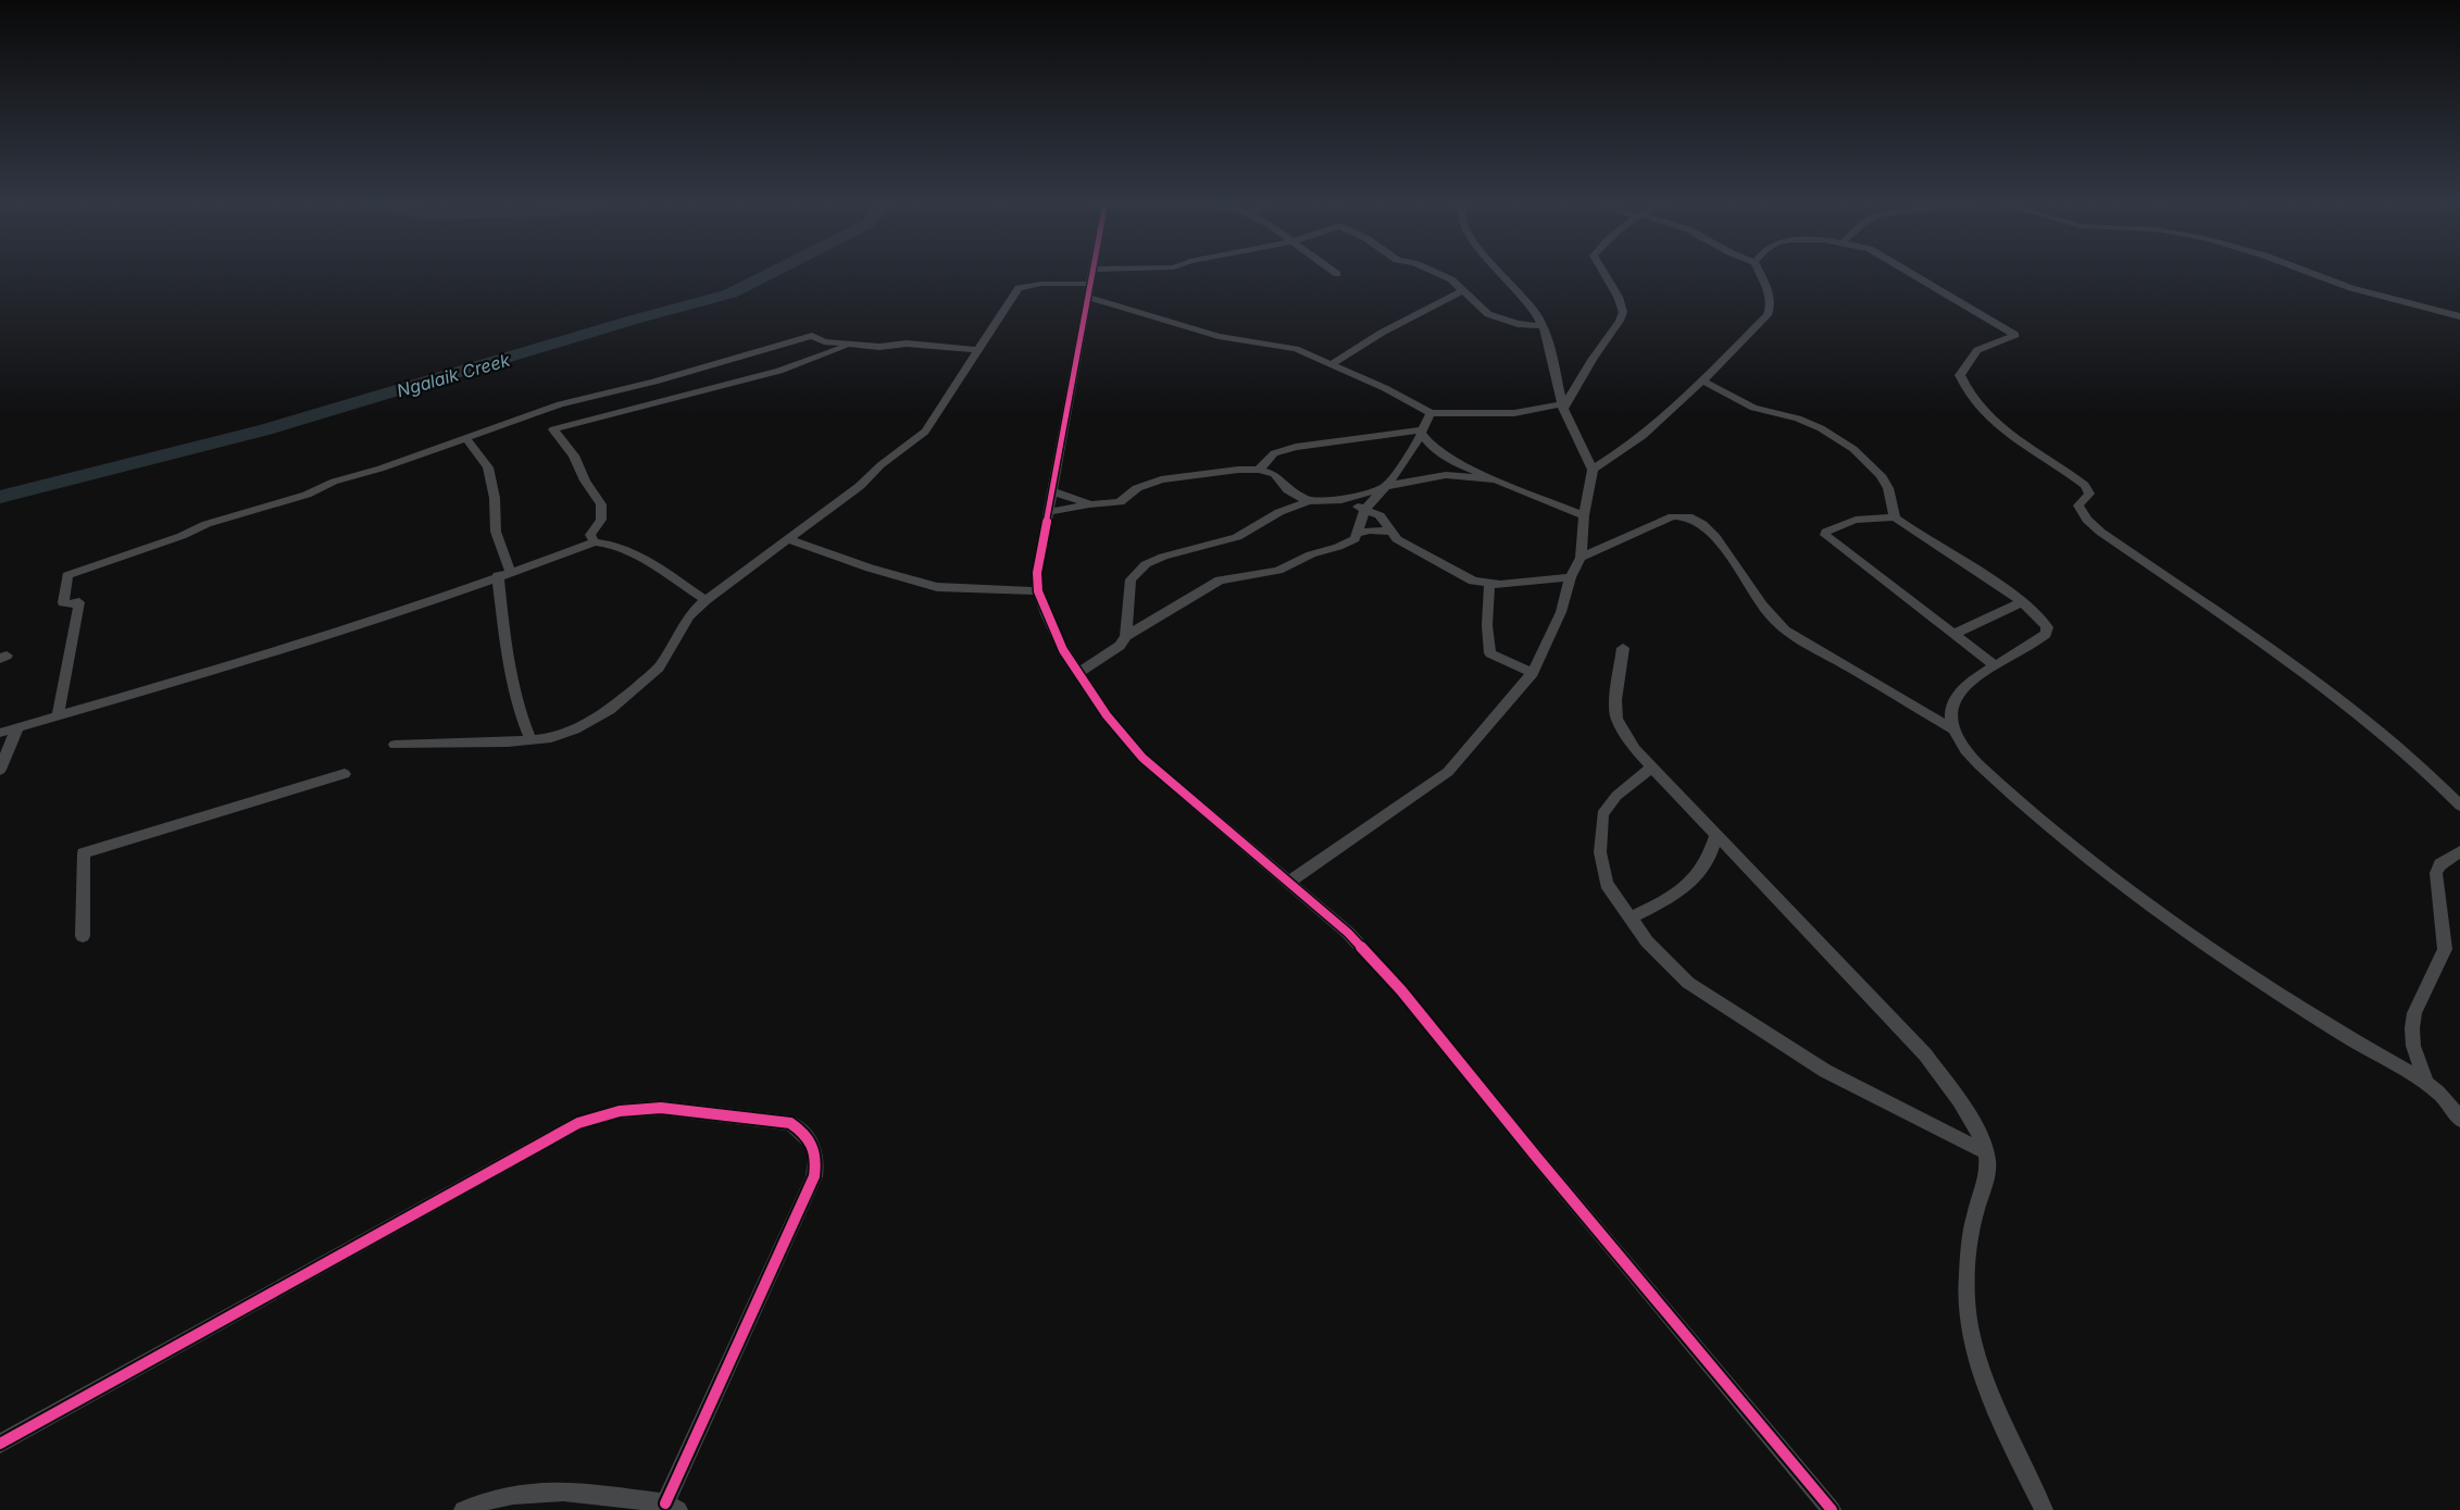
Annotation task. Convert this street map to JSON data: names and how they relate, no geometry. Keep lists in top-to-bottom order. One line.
{"water":["Ngalaik Creek"]}
